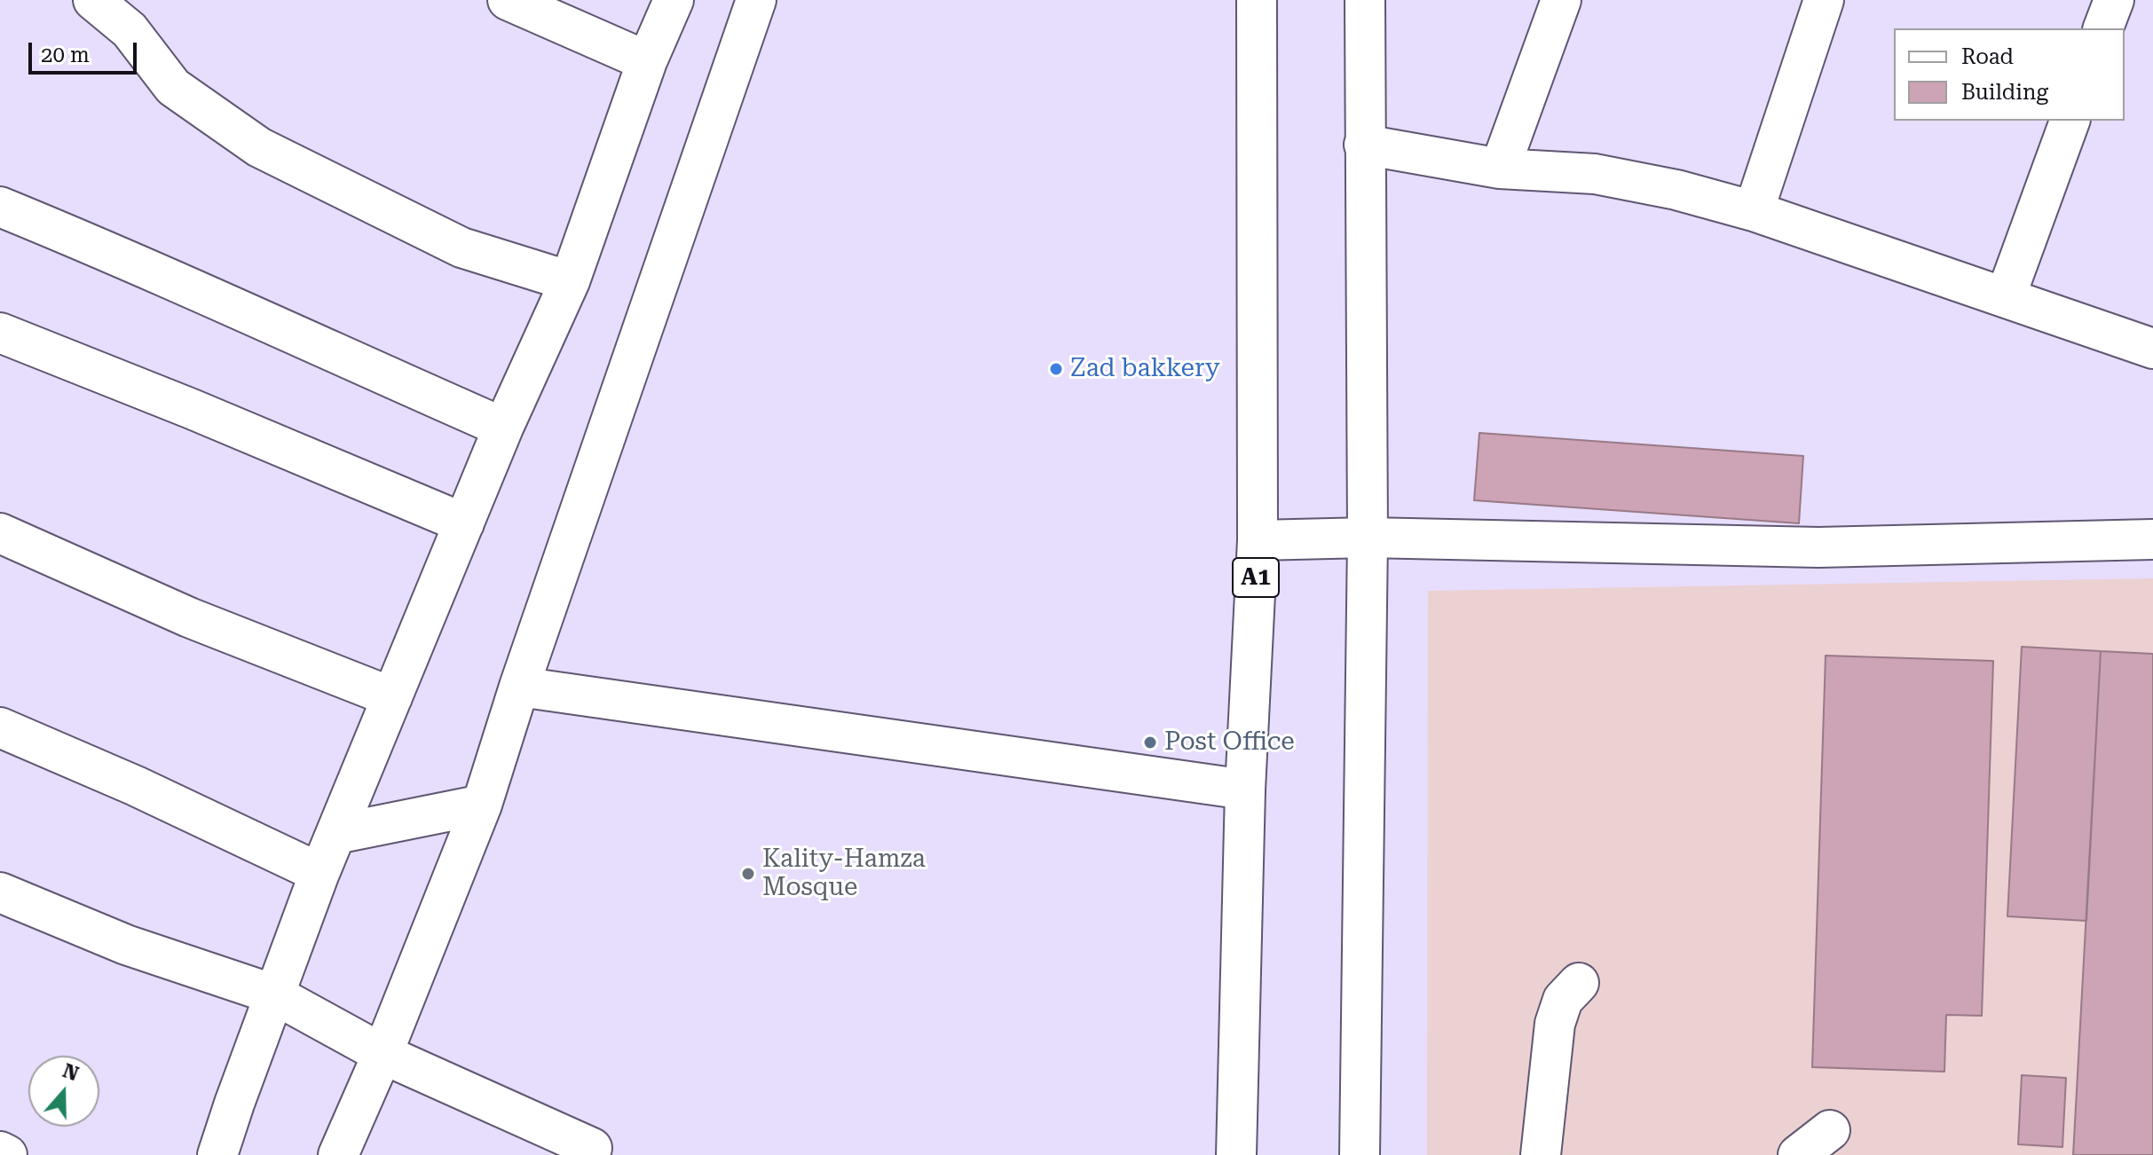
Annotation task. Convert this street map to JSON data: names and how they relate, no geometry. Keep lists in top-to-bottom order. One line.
{"streets":{"street":["A1"]},"places":["Zad bakkery","Post Office","Kality-Hamza Mosque"],"legend":["Road","Building"],"scale_bar":"20 m","north":"top"}
